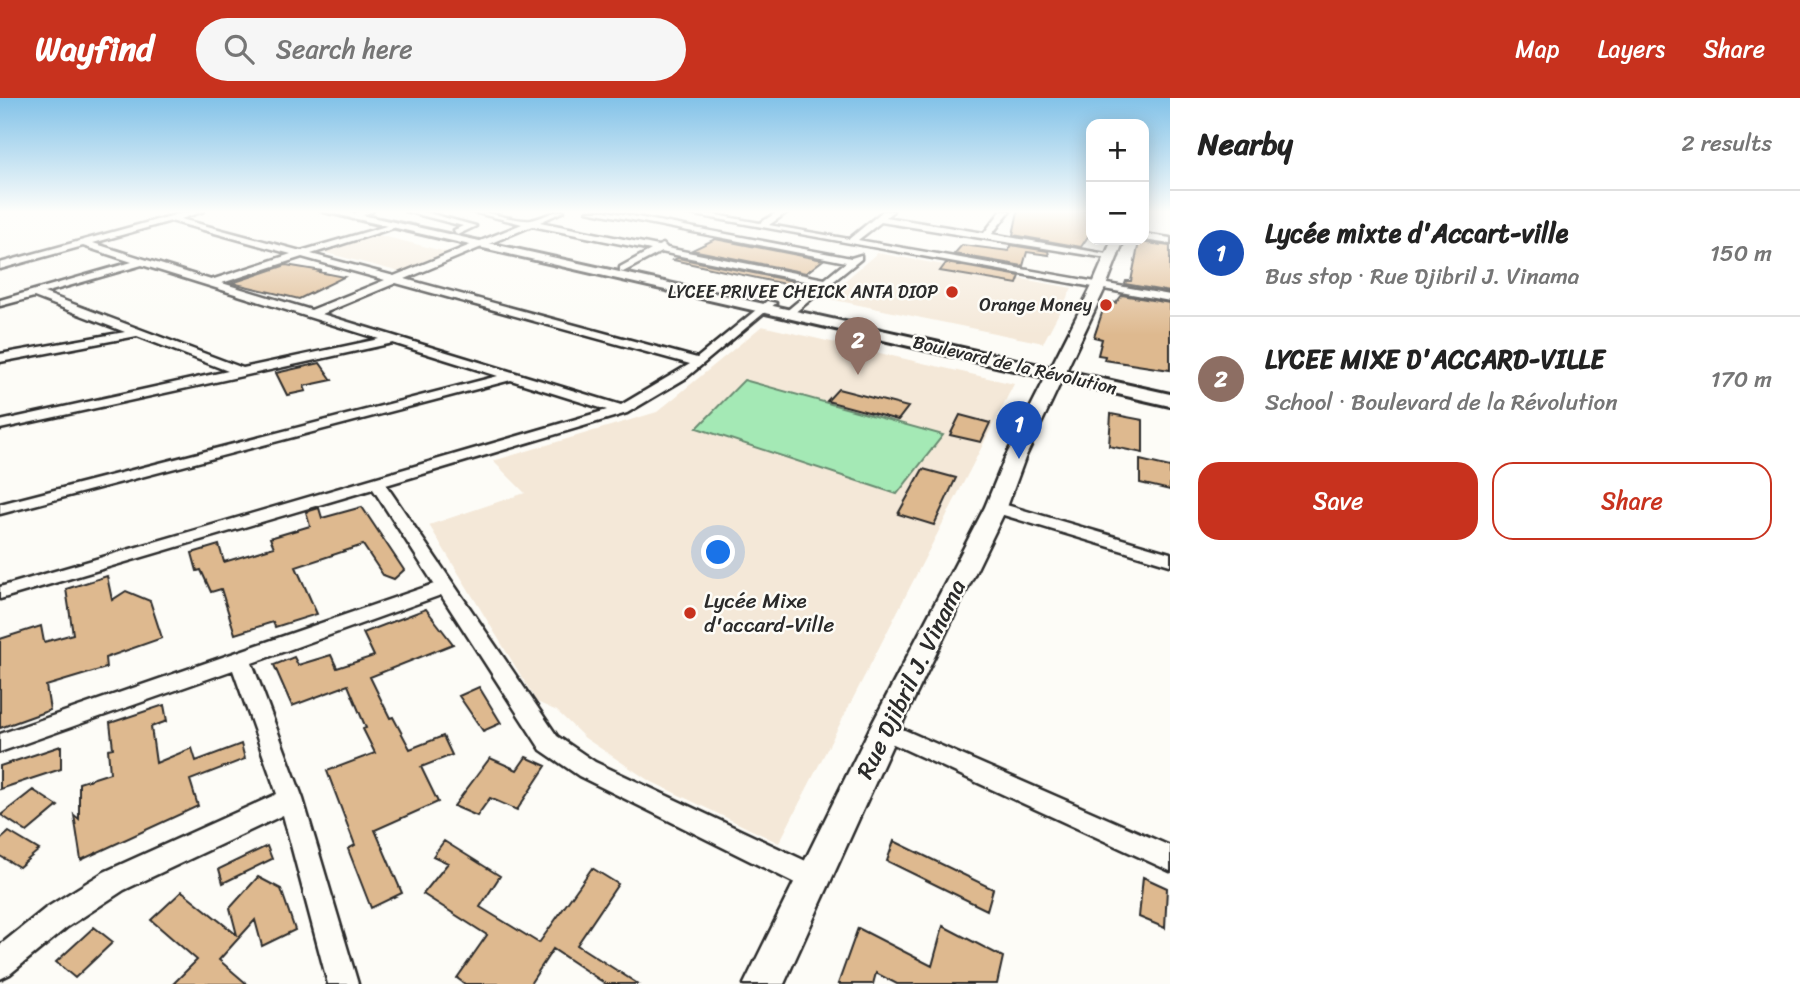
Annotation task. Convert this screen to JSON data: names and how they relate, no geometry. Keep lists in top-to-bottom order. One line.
{"streets":{"main road":["Boulevard de la Révolution"],"street":["Rue Djibril J. Vinama"]},"crossings":[["Boulevard de la Révolution","Rue Djibril J. Vinama"]],"places":["LYCEE PRIVEE CHEICK ANTA DIOP","Orange Money","Lycée Mixe d'accard-Ville"],"page":{"header":"Wayfind","search":"Search here","nav":["Map","Layers","Share"],"heading":["Nearby","2 results"],"map_buttons":["+","−"],"list":[{"mark":"1","name":"Lycée mixte d'Accart-ville","note":"Bus stop · Rue Djibril J. Vinama","value":"150 m"},{"mark":"2","name":"LYCEE MIXE D'ACCARD-VILLE","note":"School · Boulevard de la Révolution","value":"170 m"}],"pins":["2","1"],"buttons":["Save","Share"]}}
